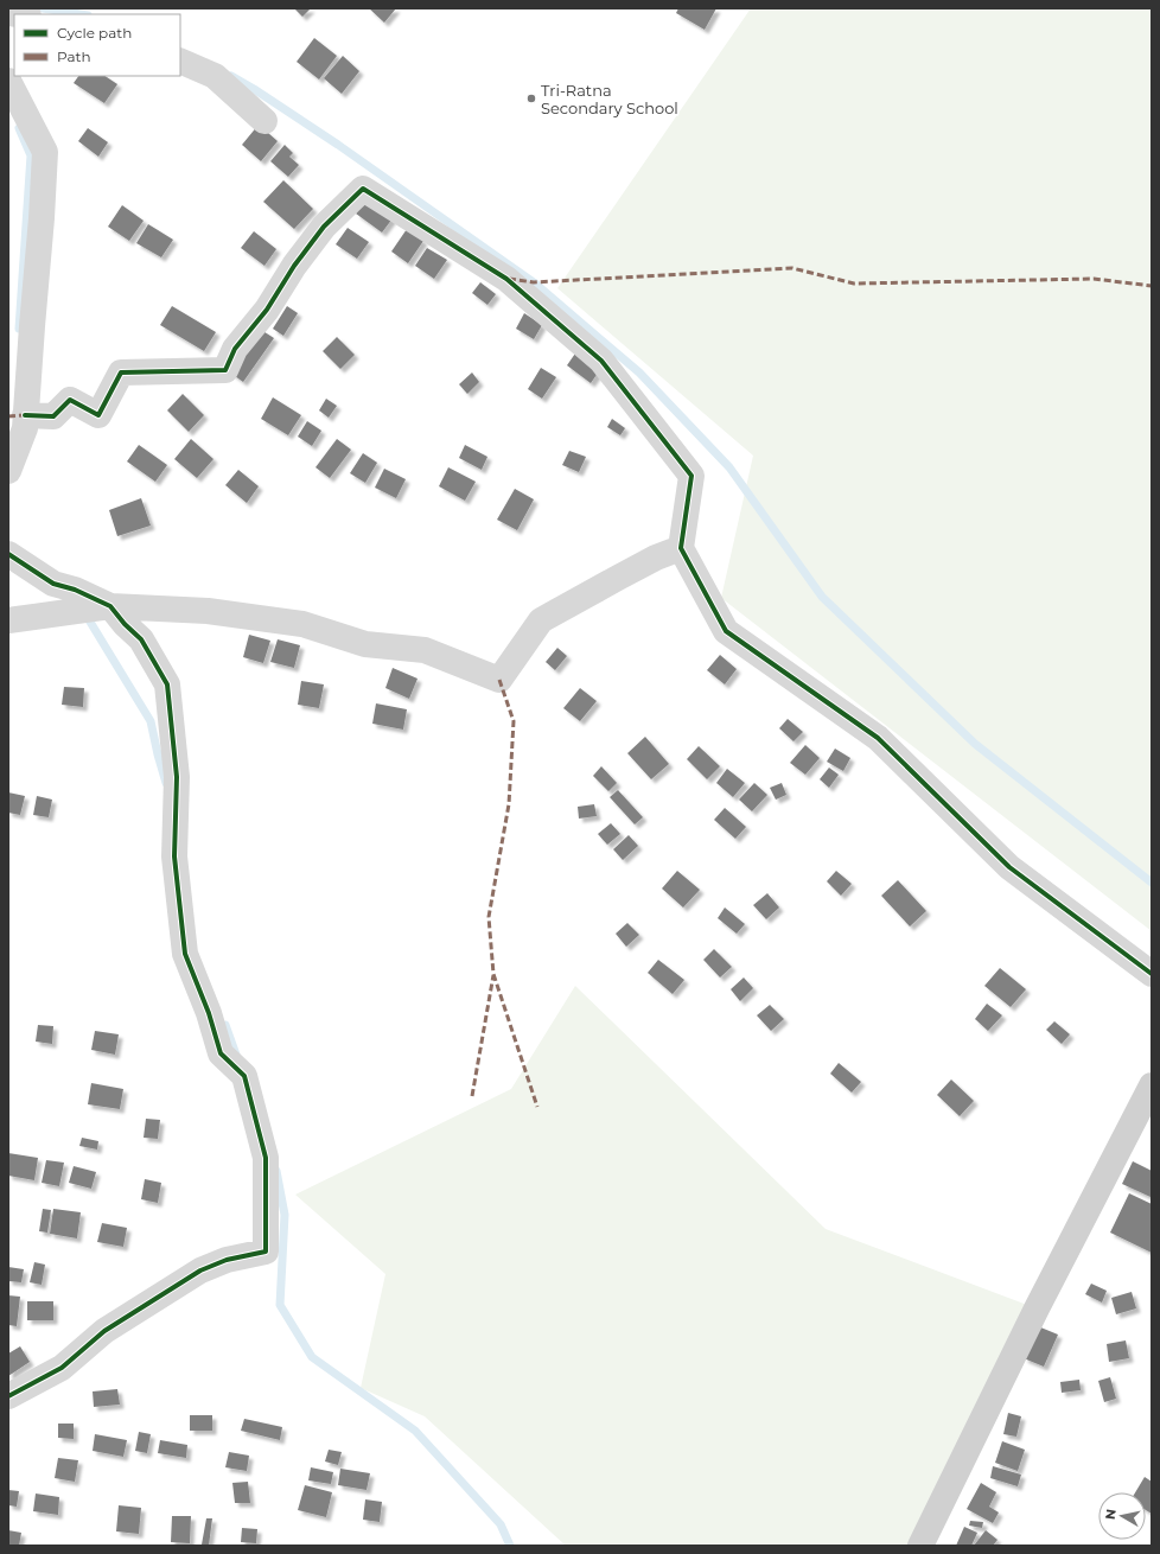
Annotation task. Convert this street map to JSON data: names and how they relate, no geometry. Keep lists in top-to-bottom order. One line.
{"places":["Tri-Ratna Secondary School"],"legend":["Cycle path","Path"],"north":"left"}
